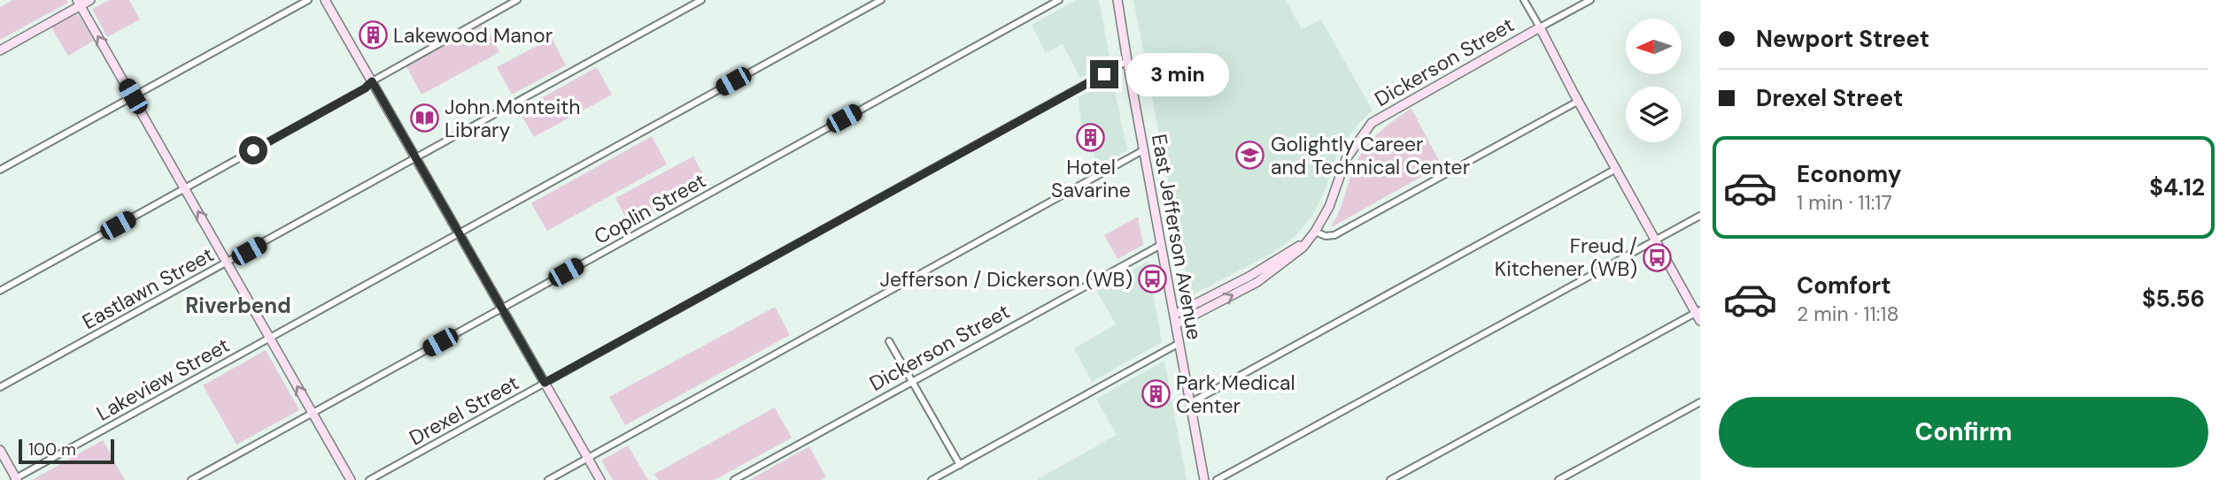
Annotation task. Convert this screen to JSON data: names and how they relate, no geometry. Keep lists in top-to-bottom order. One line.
{"streets":{"street":["Dickerson Street","Coplin Street","East Jefferson Avenue","Eastlawn Street","Lakeview Street","Drexel Street"]},"crossings":[["Dickerson Street","East Jefferson Avenue"],["East Jefferson Avenue","Drexel Street"]],"districts":["Riverbend"],"places":{"building":["Lakewood Manor","Hotel Savarine","Park Medical Center"],"library":["John Monteith Library"],"school or university":["Golightly Career and Technical Center"],"bus stop":["Freud / Kitchener (WB)","Jefferson / Dickerson (WB)"]},"scale_bar":"100 m","north":"left","page":{"banner":["Newport Street","Drexel Street"],"bubble":"3 min","list":[{"name":"Economy","note":"1 min · 11:17","value":"$4.12"},{"name":"Comfort","note":"2 min · 11:18","value":"$5.56"}],"buttons":"Confirm","scale":"100 m"}}
